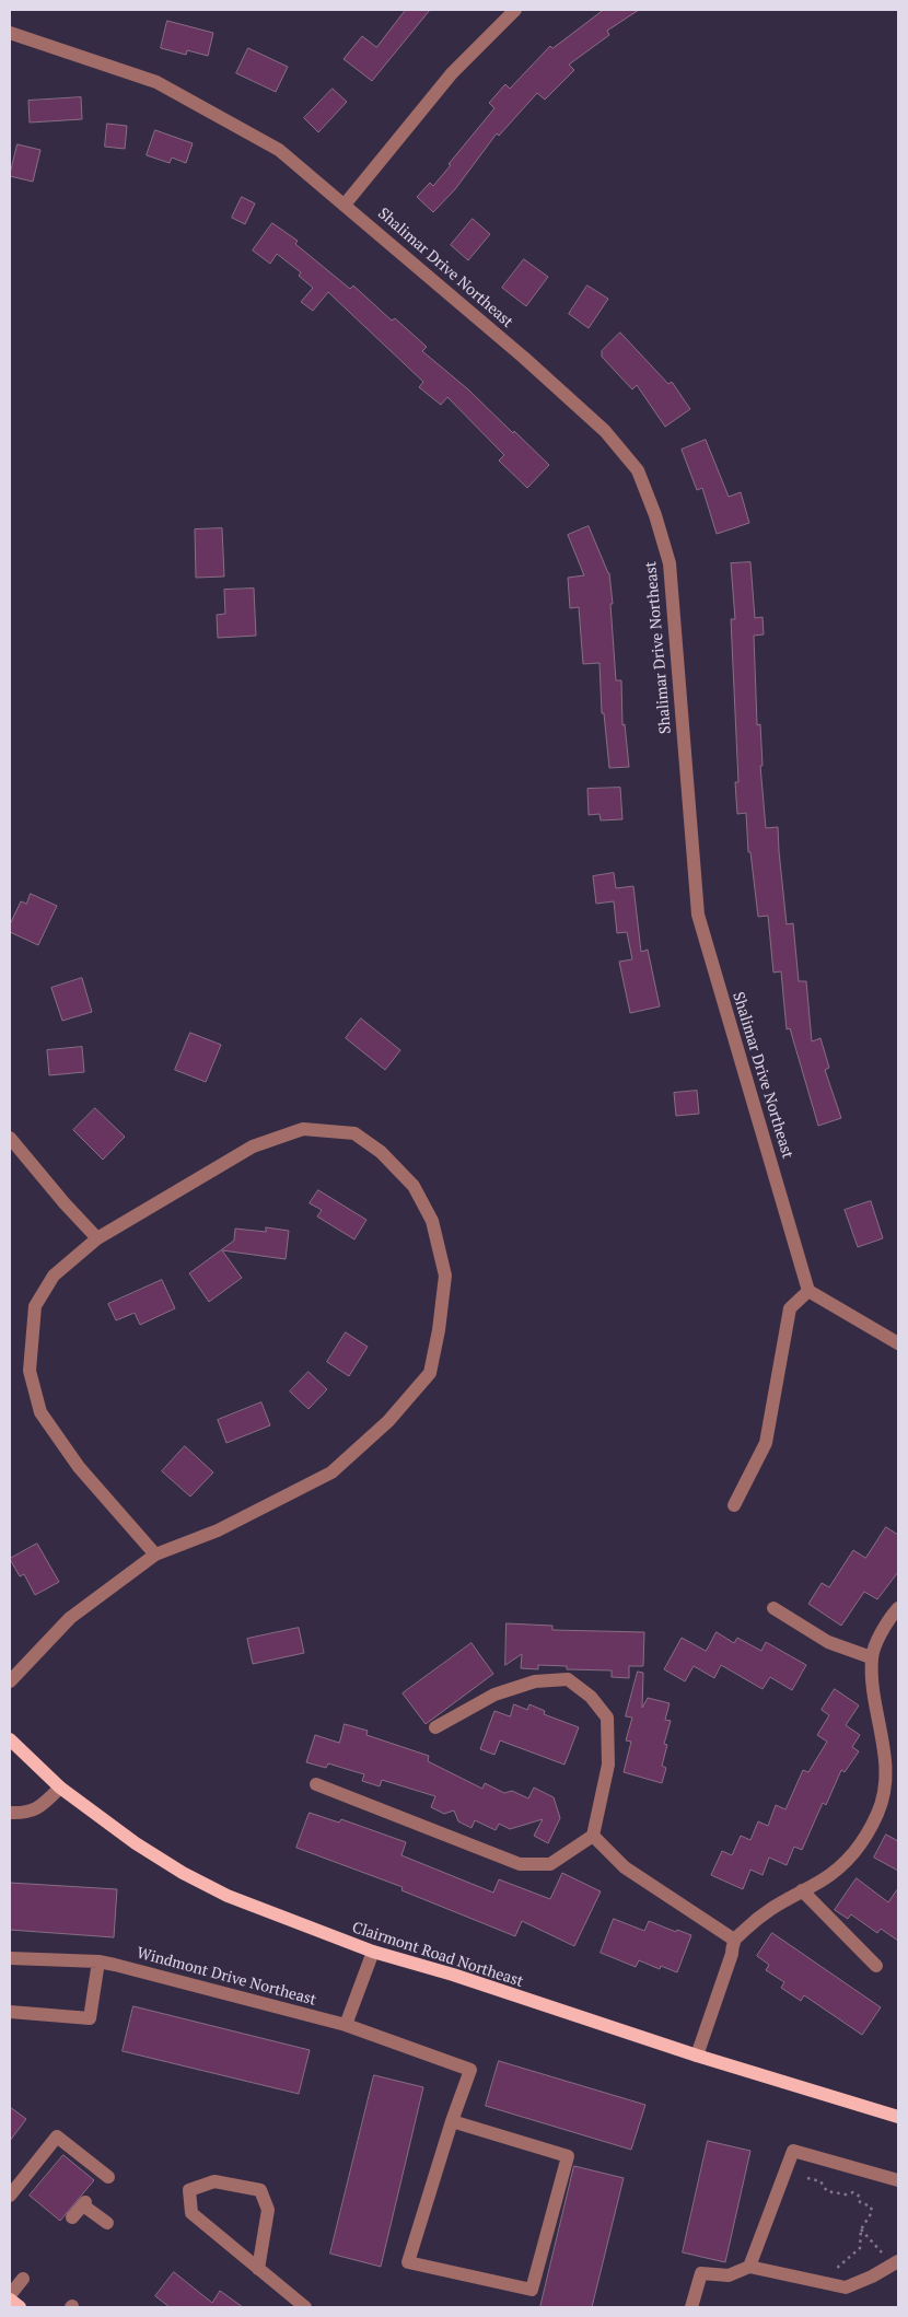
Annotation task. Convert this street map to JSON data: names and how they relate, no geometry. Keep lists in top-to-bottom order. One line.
{"streets":{"main road":["Clairmont Road Northeast"],"street":["Shalimar Drive Northeast","Windmont Drive Northeast"]}}
